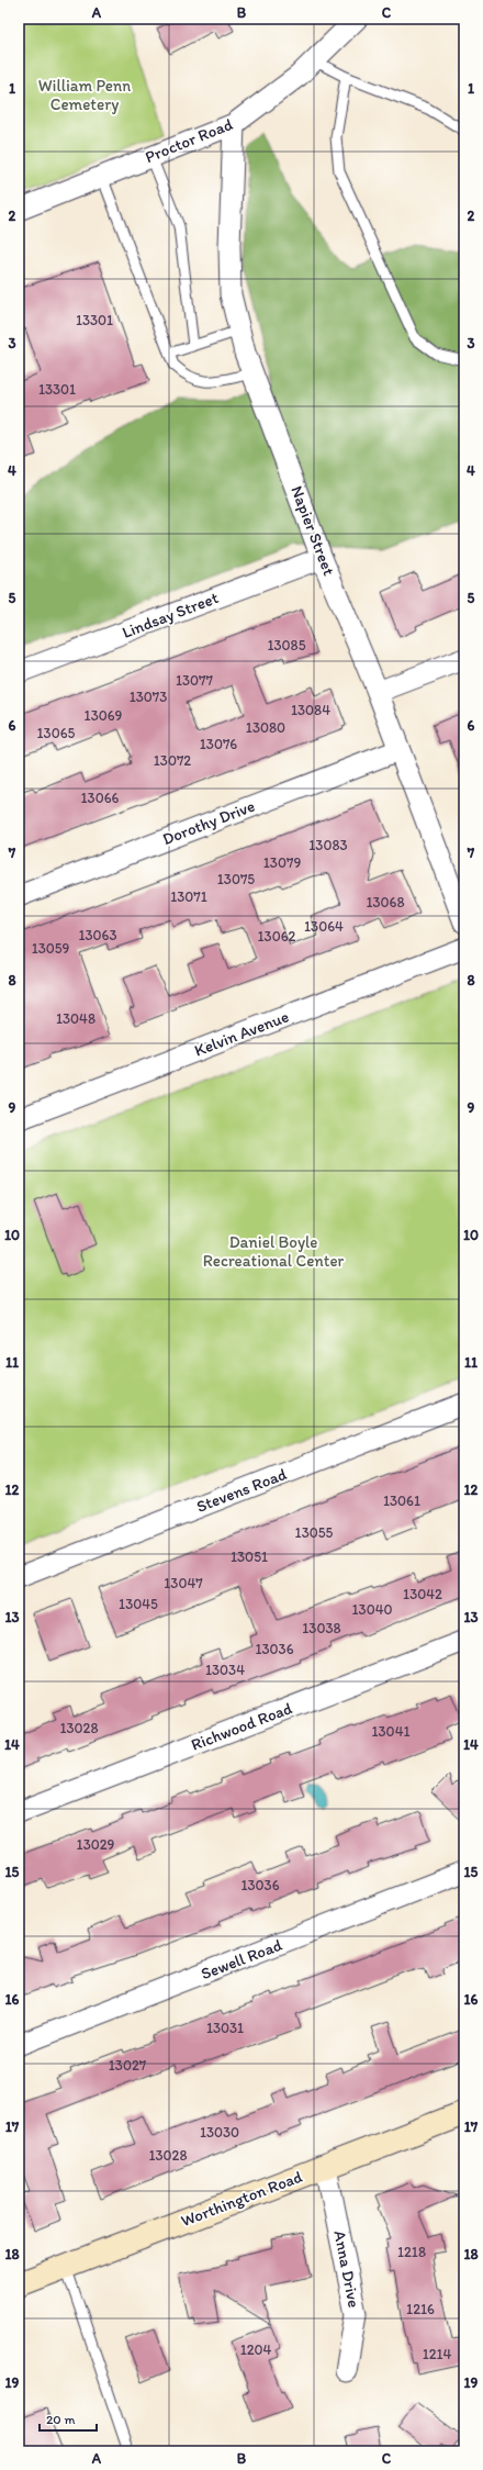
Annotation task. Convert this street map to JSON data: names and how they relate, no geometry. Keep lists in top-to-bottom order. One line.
{"streets":{"street":["Proctor Road","Napier Street","Lindsay Street","Dorothy Drive","Kelvin Avenue","Stevens Road","Richwood Road","Sewell Road","Worthington Road","Anna Drive"]},"crossings":[["Proctor Road","Napier Street"],["Napier Street","Lindsay Street"],["Napier Street","Dorothy Drive"],["Worthington Road","Anna Drive"]],"parks":["William Penn Cemetery","Daniel Boyle Recreational Center"],"house_numbers":["13301","13301","13085","13077","13073","13084","13069","13080","13065","13076","13072","13066","13083","13079","13075","13071","13068","13064","13063","13062","13059","13048","13061","13055","13051","13047","13042","13045","13040","13038","13036","13034","13028","13041","13029","13036","13031","13027","13030","13028","1218","1216","1204","1214"],"scale_bar":"20 m","grid":{"columns":["A","B","C"],"rows":["1","2","3","4","5","6","7","8","9","10","11","12","13","14","15","16","17","18","19"]}}
